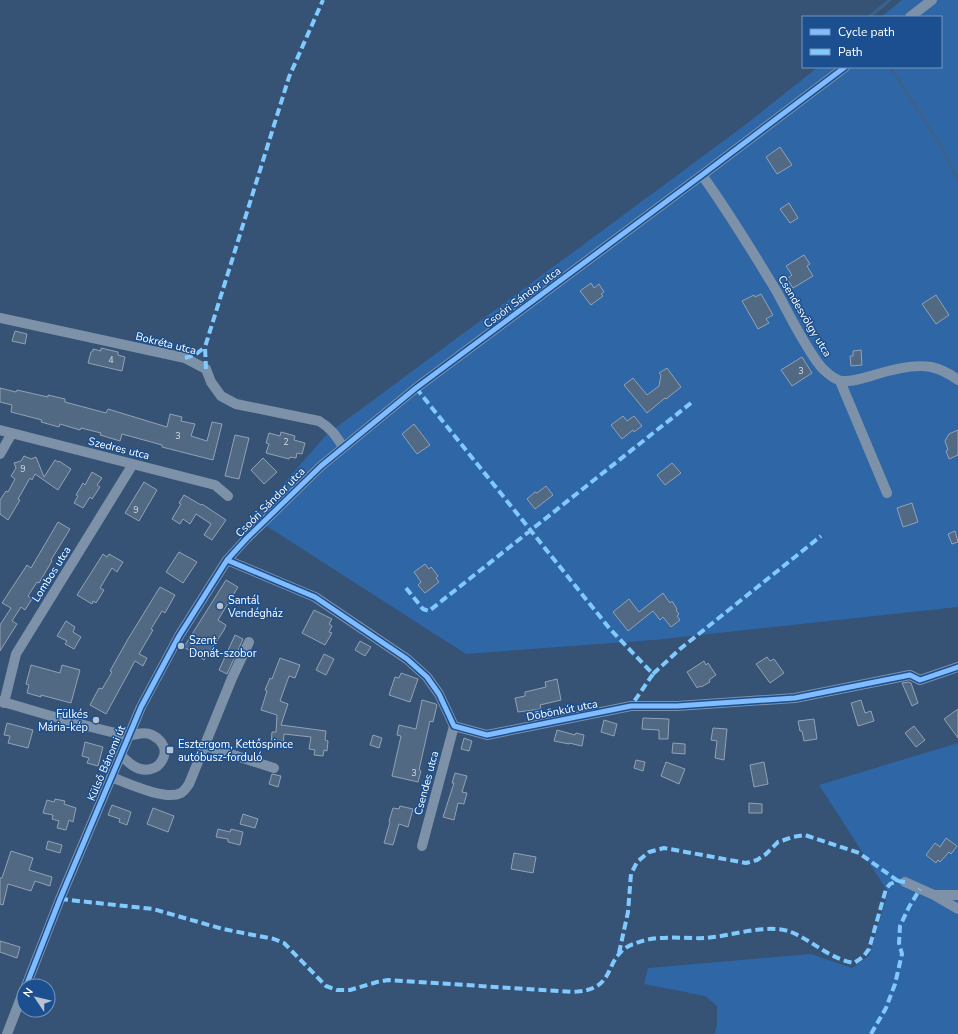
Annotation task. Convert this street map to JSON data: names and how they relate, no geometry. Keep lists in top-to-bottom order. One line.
{"streets":{"street":["Csoóri Sándor utca","Csendesvölgy utca","Bokréta utca","Szedres utca","Lombos utca","Döbönkút utca","Külső Bánomi út","Csendes utca"]},"crossings":[["Csoóri Sándor utca","Csendesvölgy utca"],["Csoóri Sándor utca","Bokréta utca"],["Csoóri Sándor utca","Külső Bánomi út"],["Szedres utca","Lombos utca"],["Döbönkút utca","Csendes utca"]],"places":{"other":["Santál Vendégház","Szent Donát-szobor","Fülkés Mária-kép"],"transit":["Esztergom, Kettőspince autóbusz-forduló"]},"house_numbers":["4","3","3","2","9","9","3"],"legend":["Cycle path","Path"],"north":"top left"}
